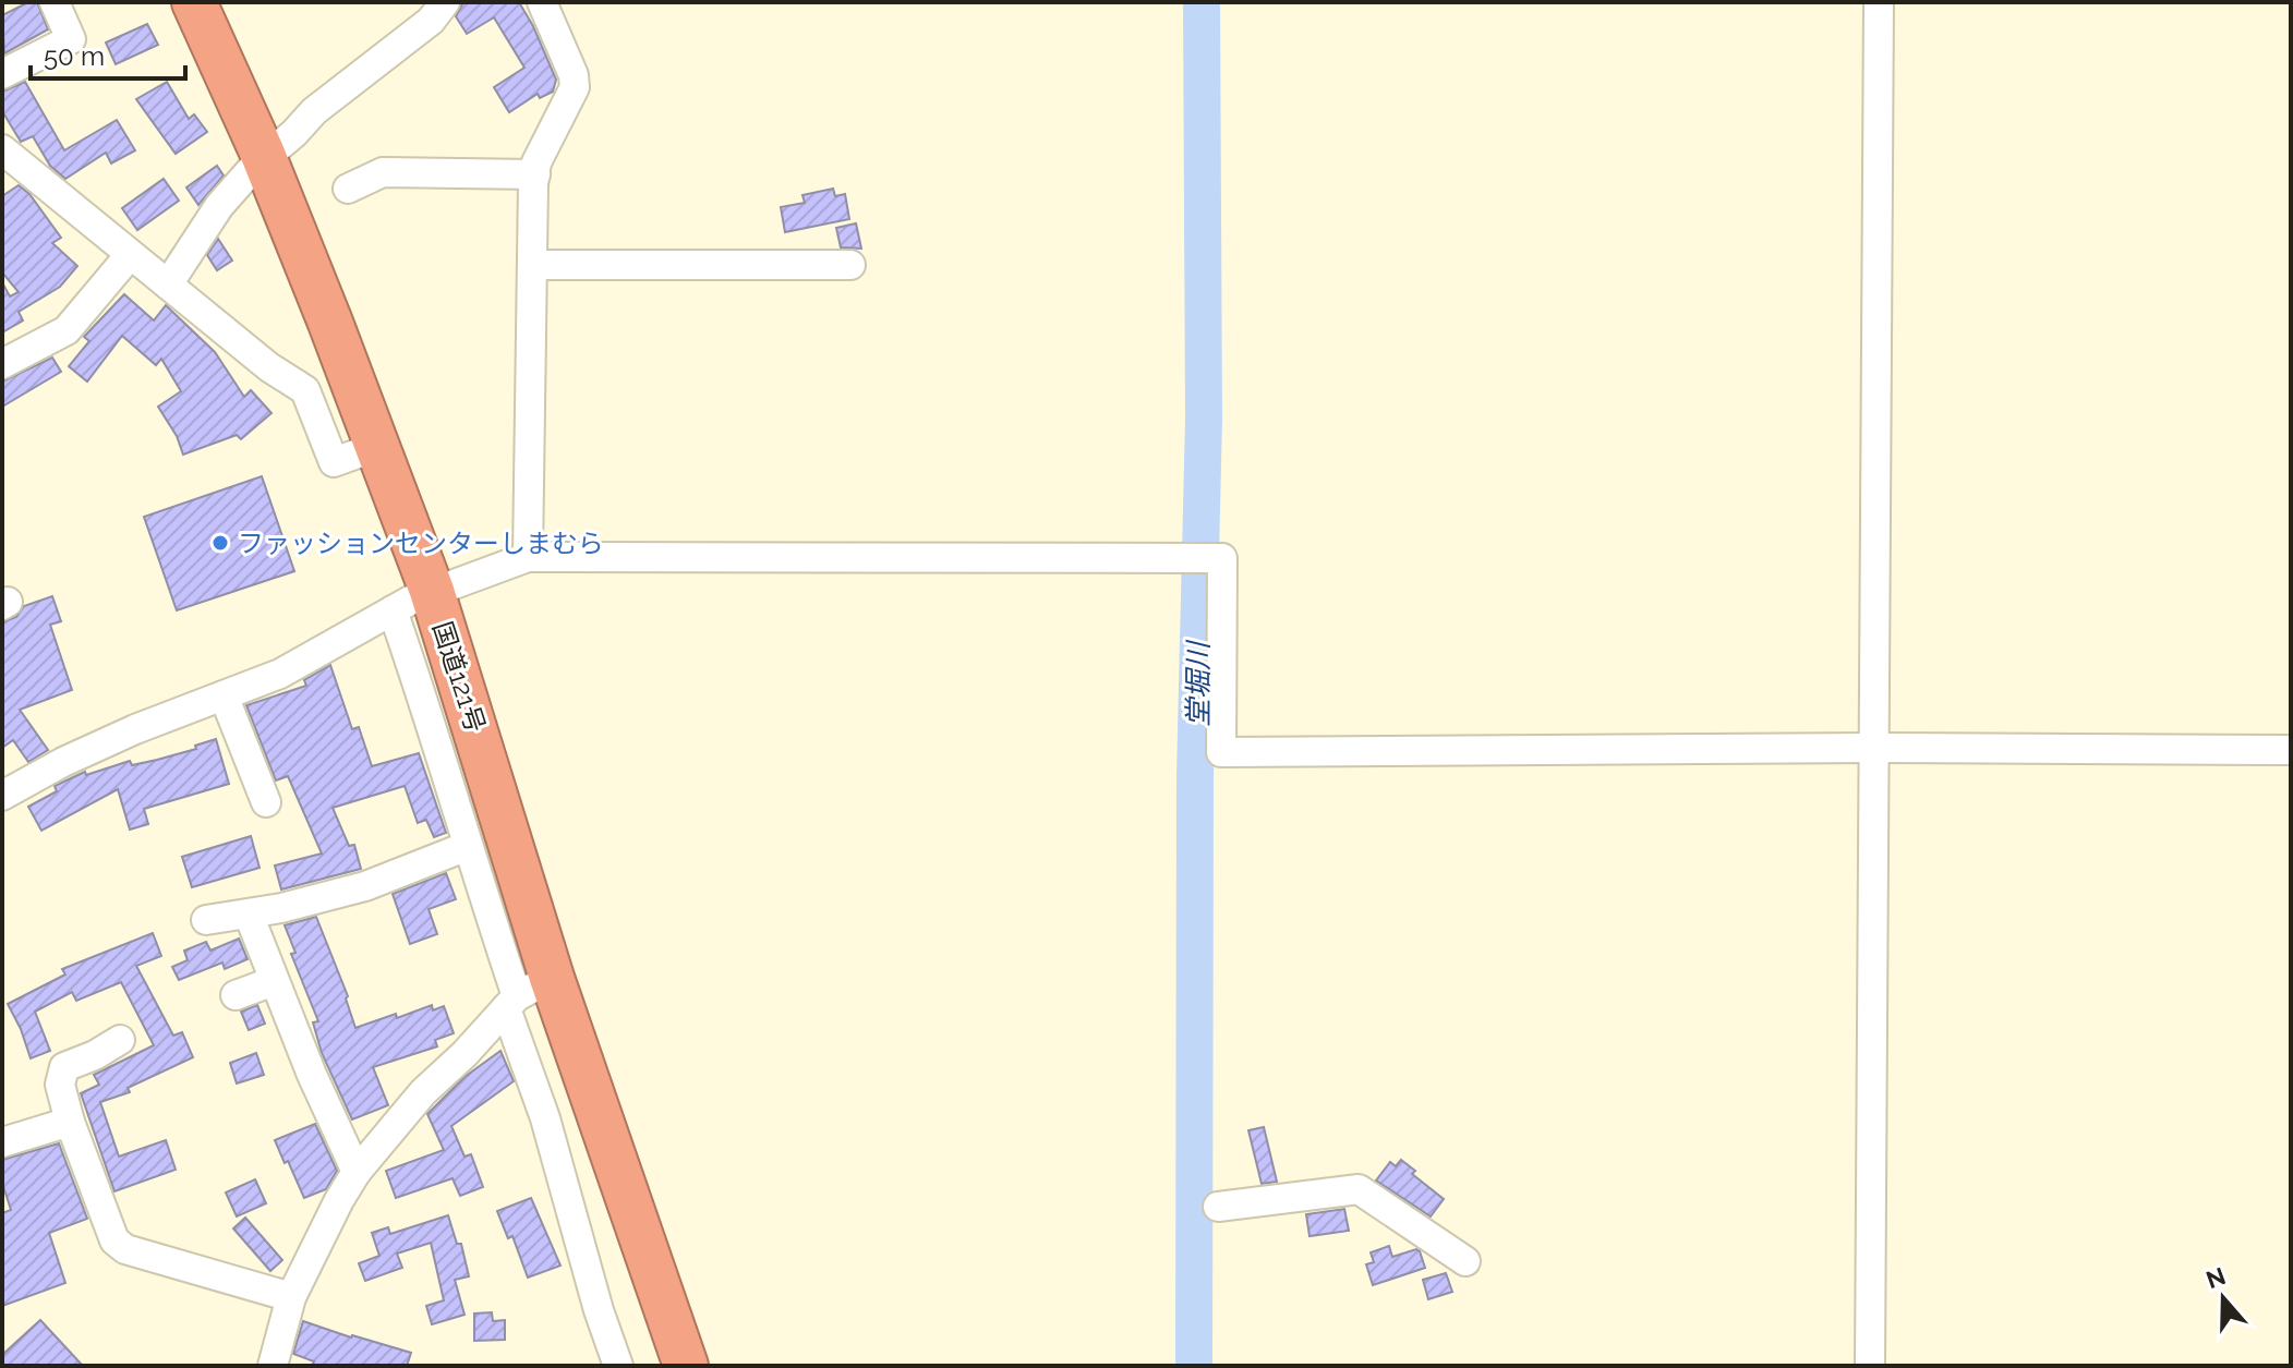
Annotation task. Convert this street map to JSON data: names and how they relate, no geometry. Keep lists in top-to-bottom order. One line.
{"streets":{"highway":["国道121号"]},"water":["堂堀川"],"places":["ファッションセンターしまむら"],"scale_bar":"50 m","north":"top"}
